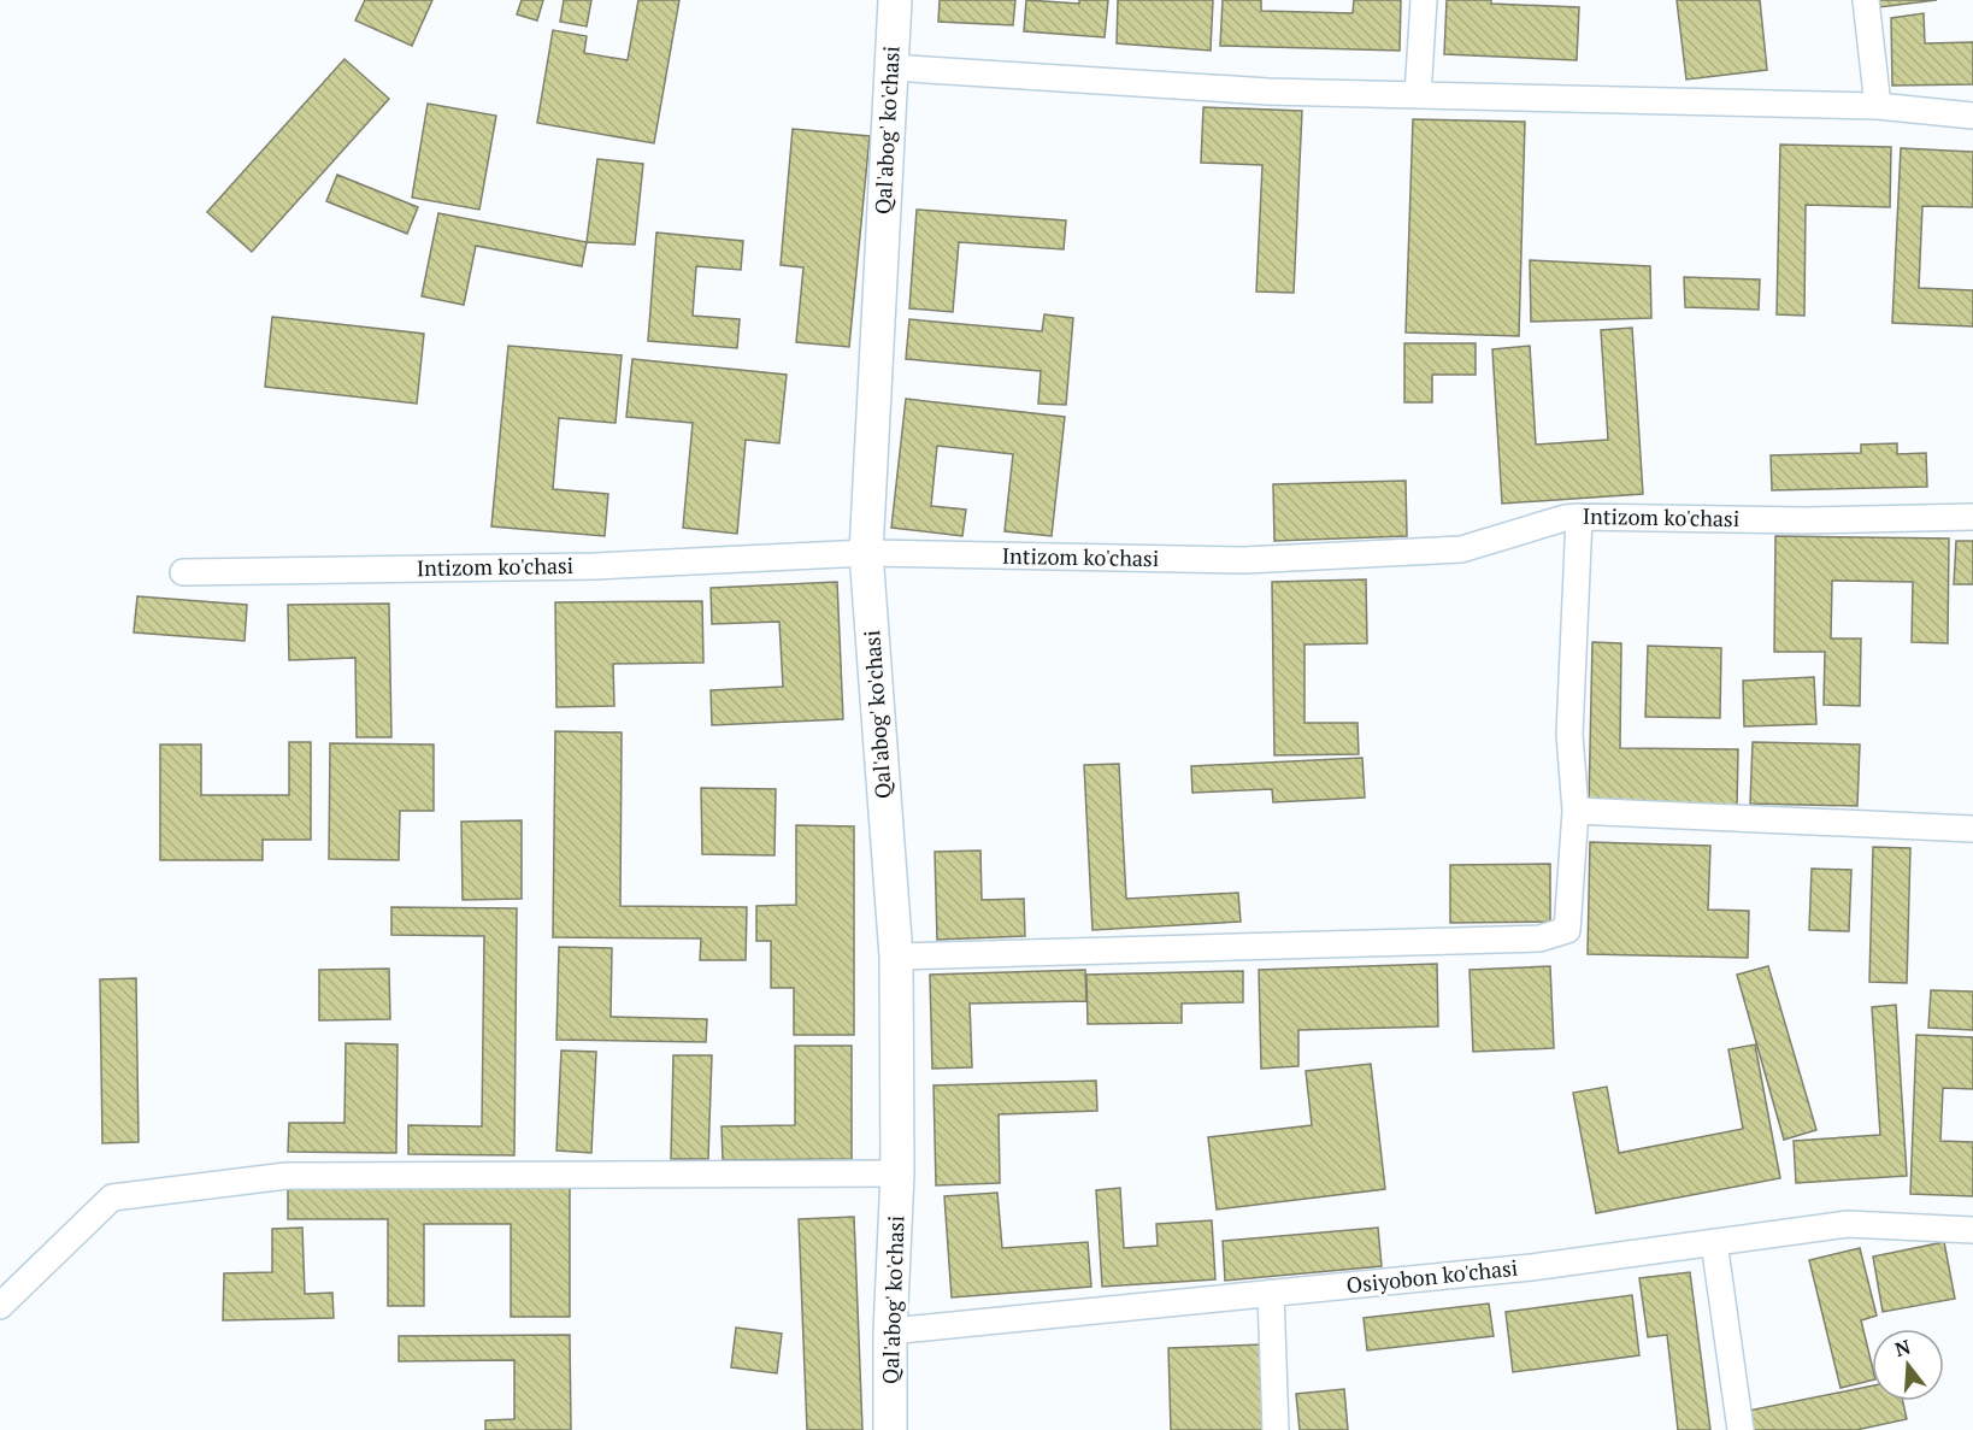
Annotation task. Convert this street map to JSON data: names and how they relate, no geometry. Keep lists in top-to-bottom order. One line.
{"streets":{"street":["Qal'abog' ko'chasi","Intizom ko'chasi","Osiyobon ko'chasi"]},"crossings":[["Qal'abog' ko'chasi","Intizom ko'chasi"],["Qal'abog' ko'chasi","Osiyobon ko'chasi"]],"north":"top"}
